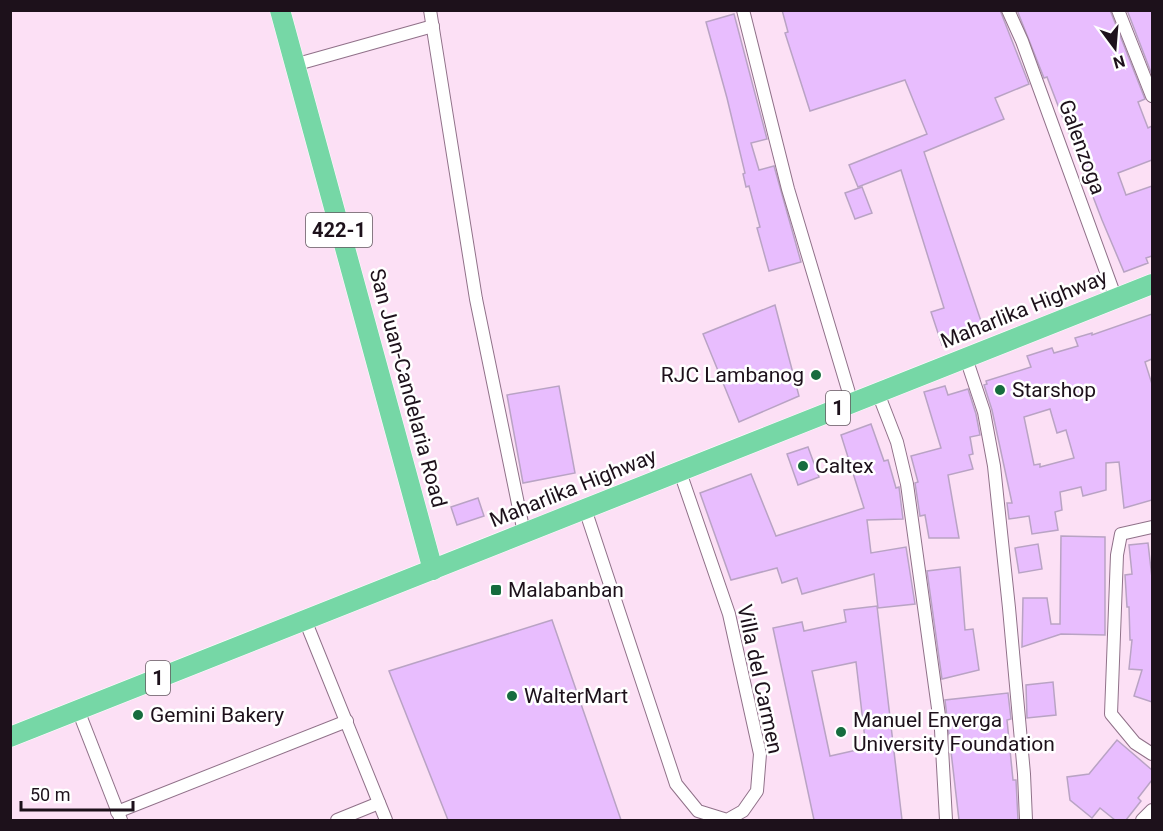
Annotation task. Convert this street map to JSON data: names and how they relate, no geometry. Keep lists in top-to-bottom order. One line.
{"streets":{"main road":["422-1","Maharlika Highway","San Juan-Candelaria Road","1"],"street":["Galenzoga","Villa del Carmen"]},"crossings":[["Galenzoga","Maharlika Highway"],["Maharlika Highway","San Juan-Candelaria Road"],["Maharlika Highway","Villa del Carmen"]],"places":{"other":["RJC Lambanog","Starshop","Caltex","WalterMart","Gemini Bakery","Manuel Enverga University Foundation"],"transit":["Malabanban"]},"scale_bar":"50 m","north":"bottom"}
